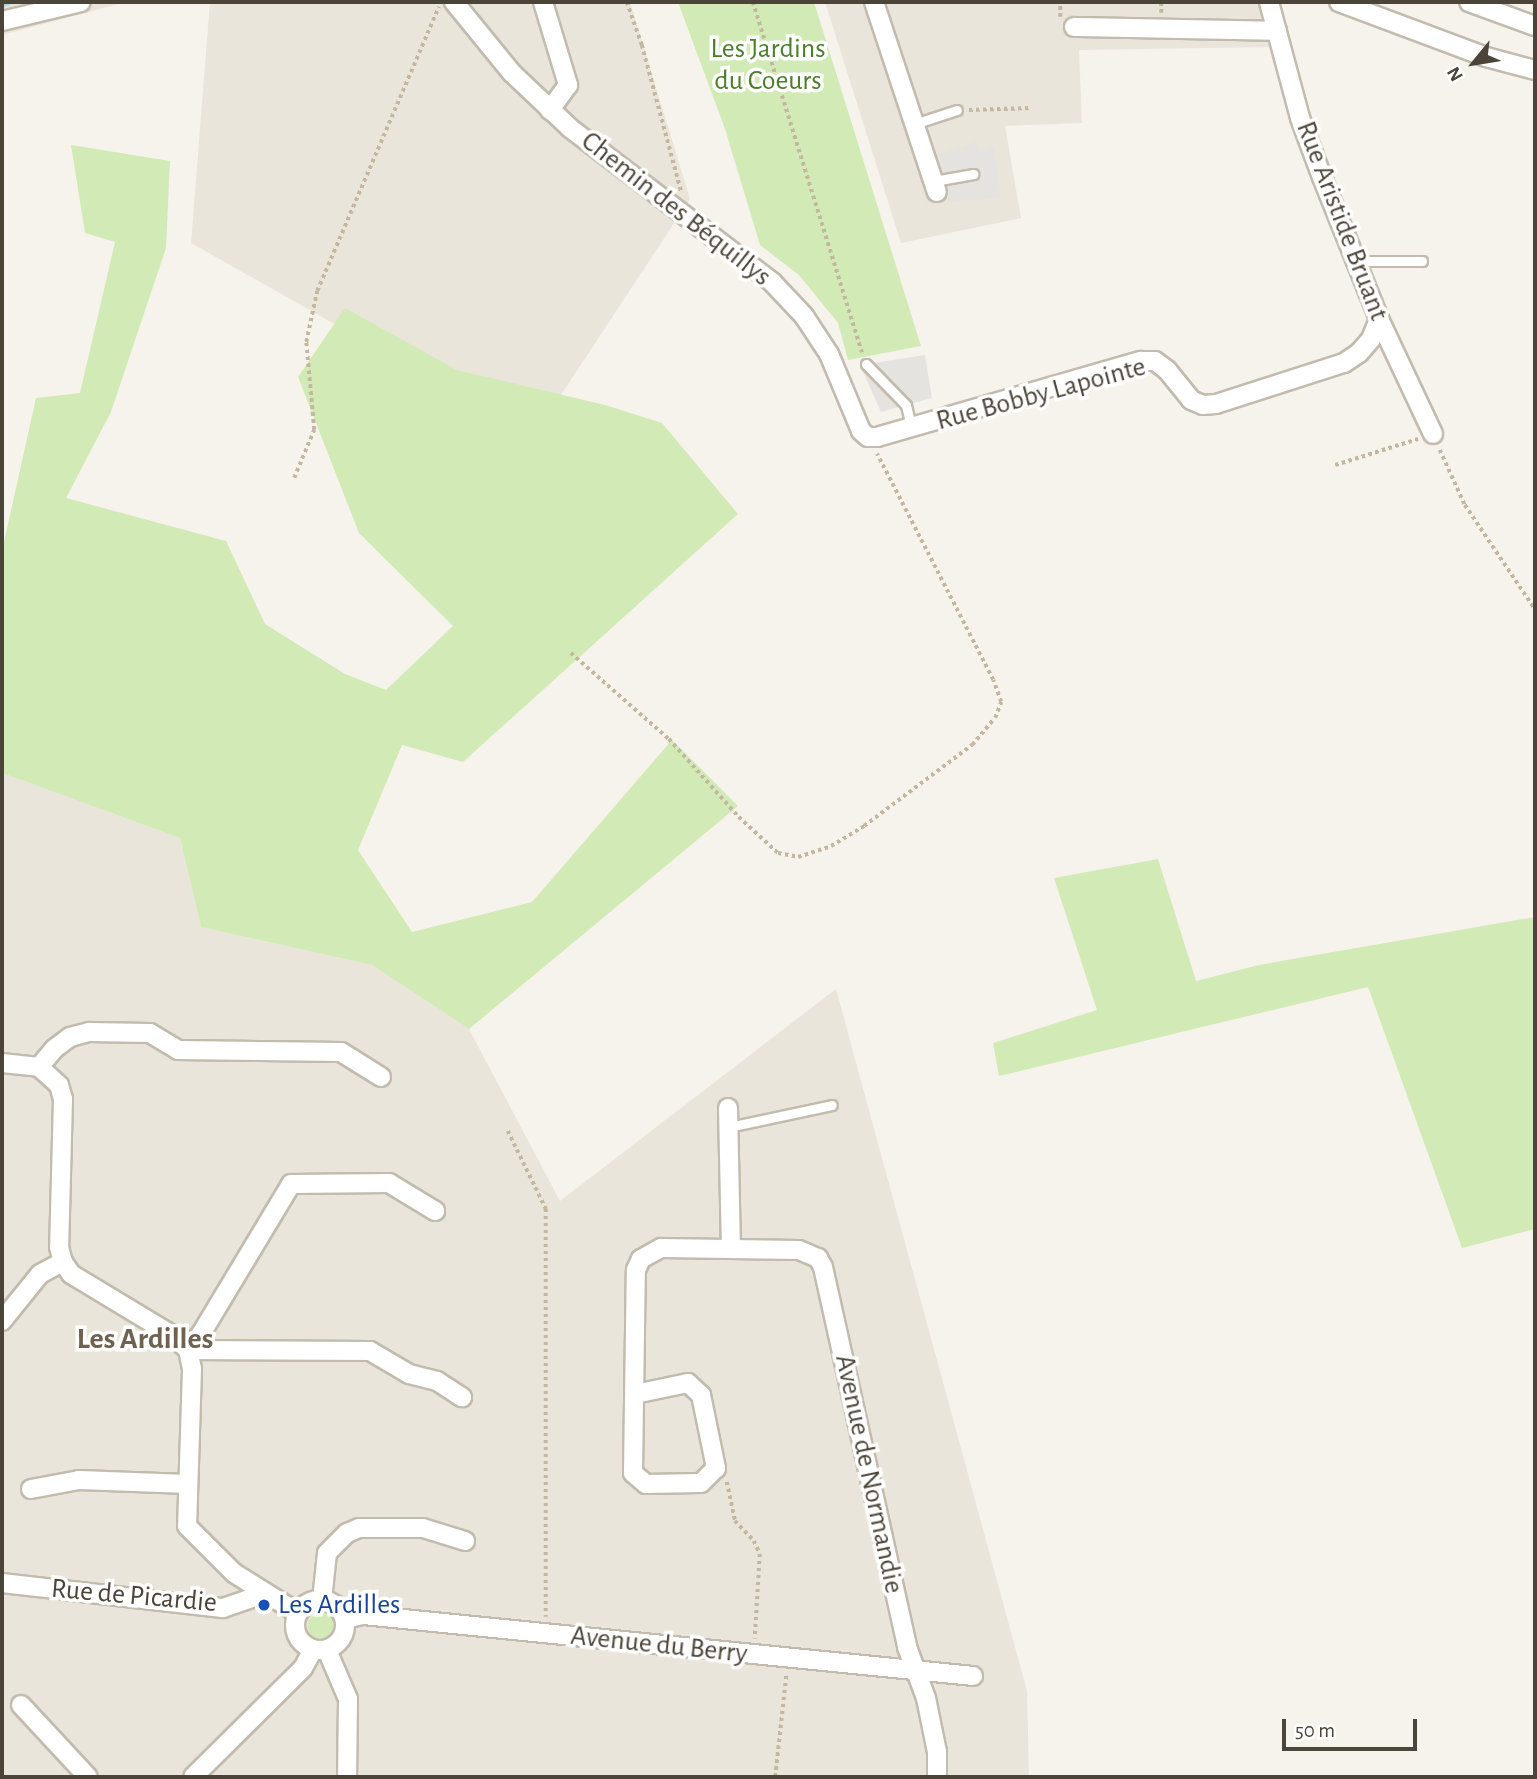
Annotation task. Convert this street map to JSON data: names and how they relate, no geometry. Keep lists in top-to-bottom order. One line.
{"streets":{"street":["Chemin des Béquillys","Rue Aristide Bruant","Rue Bobby Lapointe","Avenue de Normandie","Rue de Picardie","Avenue du Berry"]},"crossings":[["Chemin des Béquillys","Rue Bobby Lapointe"],["Rue Aristide Bruant","Rue Bobby Lapointe"],["Avenue de Normandie","Avenue du Berry"]],"districts":["Les Ardilles"],"parks":["Les Jardins du Coeurs"],"places":["Les Ardilles"],"scale_bar":"50 m","north":"bottom left"}
